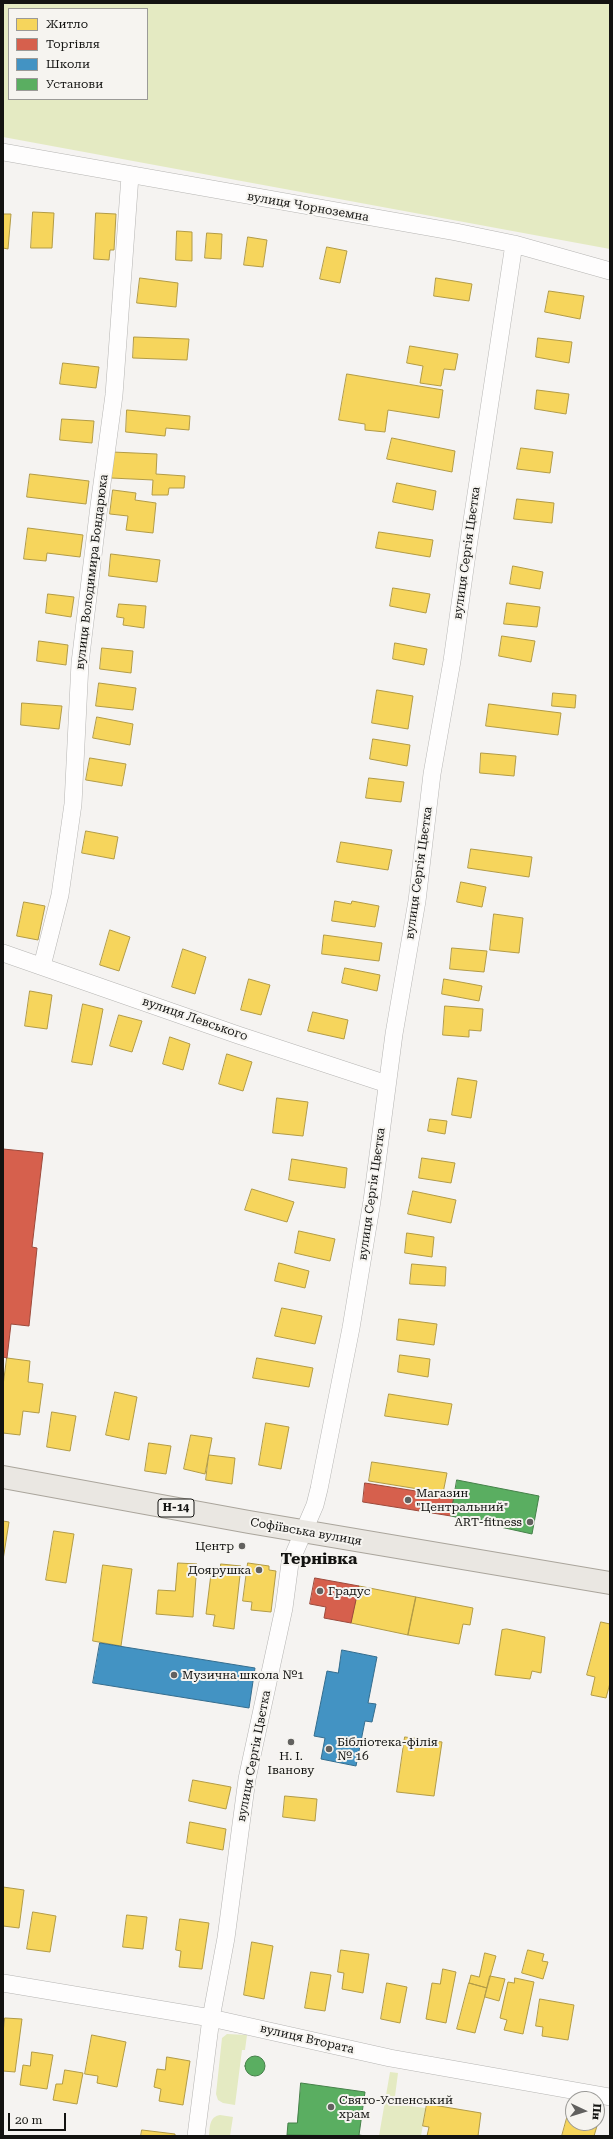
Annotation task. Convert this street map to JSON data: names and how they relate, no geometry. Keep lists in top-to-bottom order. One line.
{"streets":{"main road":["Н-14","Софіївська вулиця"],"street":["вулиця Чорноземна","вулиця Сергія Цвєтка","вулиця Володимира Бондарюка","вулиця Левського","вулиця Втората"]},"crossings":[["вулиця Чорноземна","вулиця Сергія Цвєтка"],["вулиця Чорноземна","вулиця Володимира Бондарюка"],["вулиця Сергія Цвєтка","вулиця Левського"],["вулиця Сергія Цвєтка","Софіївська вулиця"],["вулиця Сергія Цвєтка","вулиця Втората"],["вулиця Володимира Бондарюка","вулиця Левського"]],"districts":["Тернівка"],"places":["Магазин \"Центральний\"","ART-fitness","Центр","Доярушка","Градус","Музична школа №1","Н. І. Іванову","Бібліотека-філія № 16","Свято-Успенський храм"],"legend":["Житло","Торгівля","Школи","Установи"],"scale_bar":"20 m","north":"right"}
